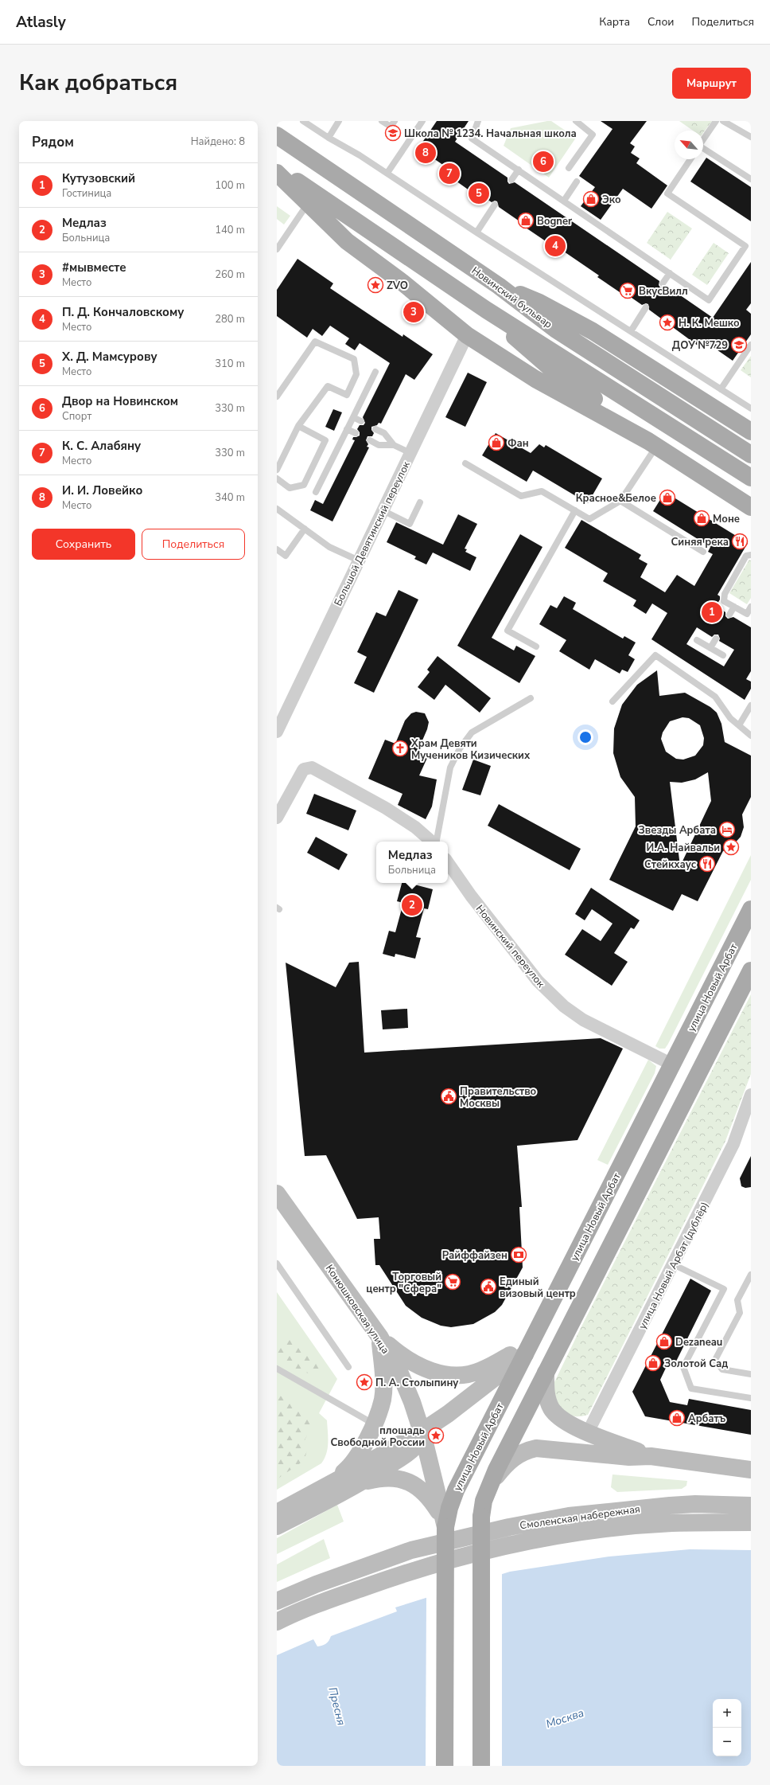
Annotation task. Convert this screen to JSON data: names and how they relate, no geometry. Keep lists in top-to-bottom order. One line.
{"streets":{"main road":["Новинский бульвар","улица Новый Арбат","Конюшковская улица","Смоленская набережная"],"street":["Большой Девятинский переулок","Новинский переулок","улица Новый Арбат (дублёр)"]},"crossings":[["Новинский переулок","улица Новый Арбат"],["улица Новый Арбат","Конюшковская улица"]],"water":["Пресня","Москва"],"places":{"school or university":["Школа № 1234. Начальная школа","ДОУ №729"],"shop":["Эко","Bogner","Фан","Красное&Белое","Моне","Dezaneau","Золотой Сад","Арбатъ"],"place":["ZVO","Н. К. Мешко","И.А. Найвальи","П. А. Столыпину","площадь Свободной России"],"supermarket":["ВкусВилл","Торговый центр \"Сфера\""],"restaurant":["Синяя река","Стейкхаус"],"church":["Храм Девяти Мучеников Кизических"],"hotel":["Звезды Арбата"],"public building":["Правительство Москвы","Единый визовый центр"],"bank":["Райффайзен"]},"north":"top left","page":{"header":"Atlasly","nav":["Карта","Слои","Поделиться"],"title":"Как добраться","buttons":["Маршрут",["Сохранить","Поделиться"]],"heading":["Рядом","Найдено: 8"],"pins":["8","6","7","5","4","3","1","2"],"list":[{"mark":"1","name":"Кутузовский","note":"Гостиница","value":"100 m"},{"mark":"2","name":"Медлаз","note":"Больница","value":"140 m"},{"mark":"3","name":"#мывместе","note":"Место","value":"260 m"},{"mark":"4","name":"П. Д. Кончаловскому","note":"Место","value":"280 m"},{"mark":"5","name":"Х. Д. Мамсурову","note":"Место","value":"310 m"},{"mark":"6","name":"Двор на Новинском","note":"Спорт","value":"330 m"},{"mark":"7","name":"К. С. Алабяну","note":"Место","value":"330 m"},{"mark":"8","name":"И. И. Ловейко","note":"Место","value":"340 m"}],"popup":["Медлаз","Больница"],"map_buttons":["+","−"]}}
